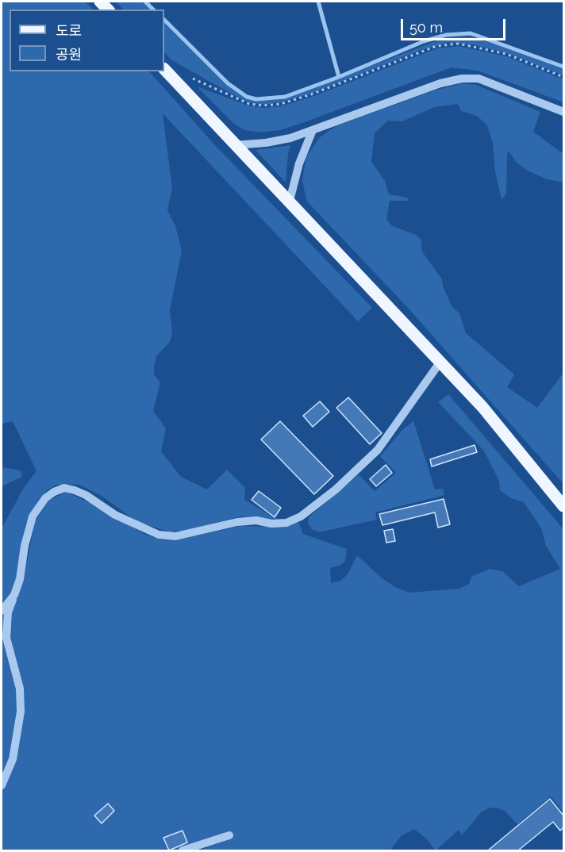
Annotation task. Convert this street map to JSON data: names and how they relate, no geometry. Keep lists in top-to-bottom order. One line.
{"legend":["도로","공원"],"scale_bar":"50 m"}
